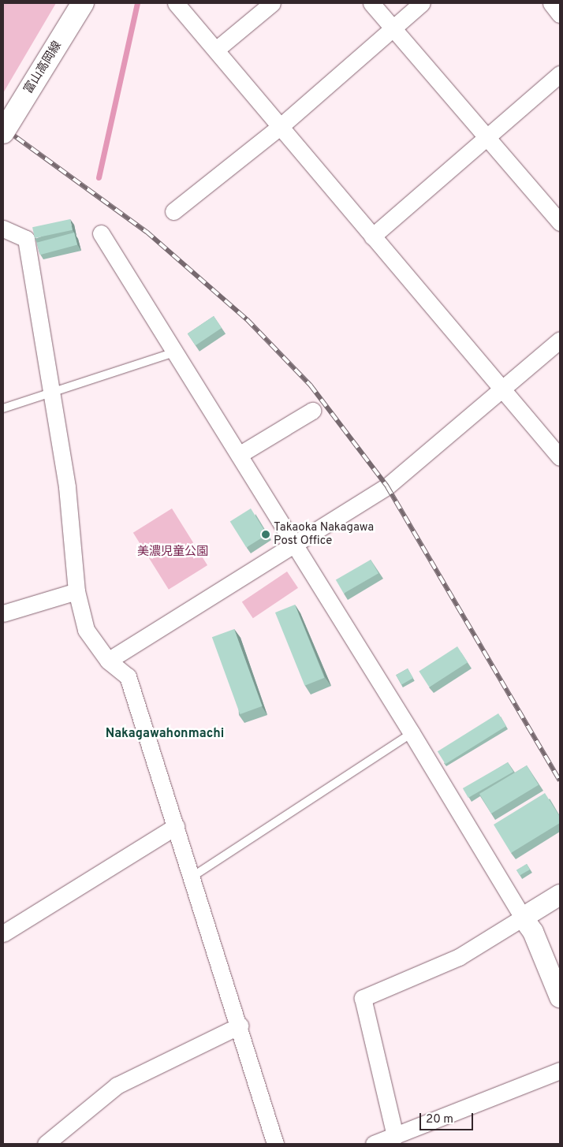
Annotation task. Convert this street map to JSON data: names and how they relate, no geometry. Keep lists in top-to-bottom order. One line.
{"streets":{"main road":["富山高岡線"]},"districts":["Nakagawahonmachi"],"parks":["美濃児童公園"],"places":["Takaoka Nakagawa Post Office"],"scale_bar":"20 m"}
